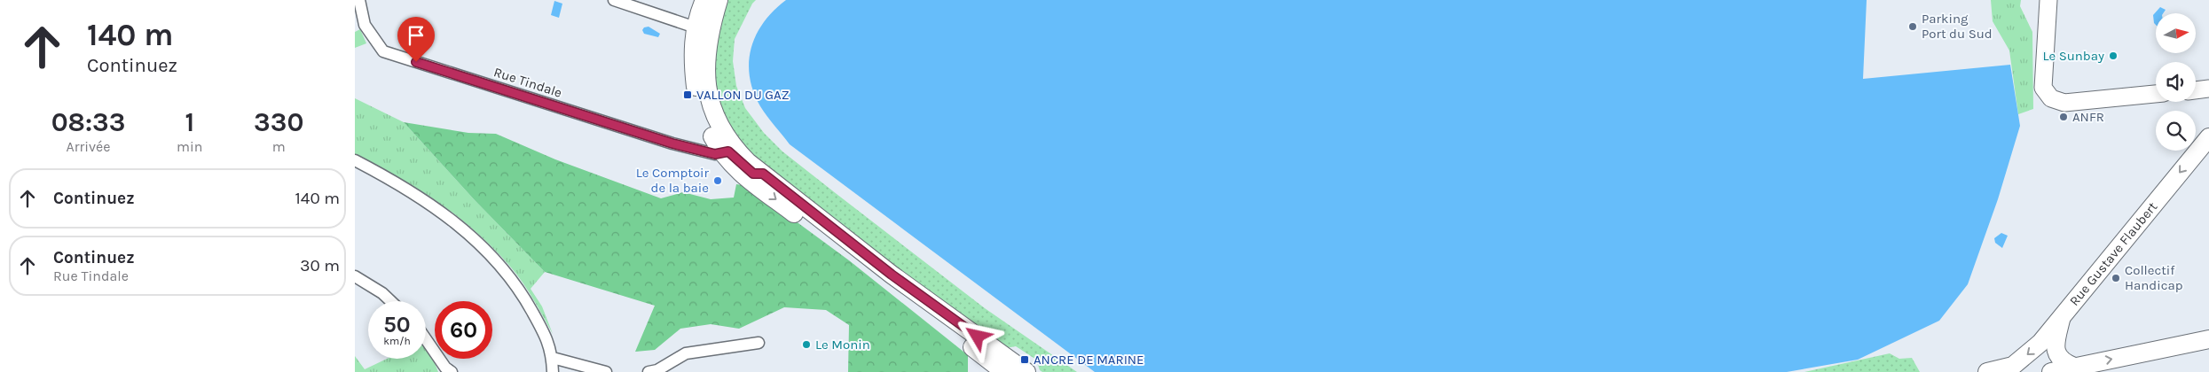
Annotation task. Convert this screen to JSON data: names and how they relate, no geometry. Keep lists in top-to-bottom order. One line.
{"streets":{"main road":["Rue Gustave Flaubert"],"street":["Rue Tindale"]},"one_way":["Rue Gustave Flaubert"],"places":{"other":["Parking Port du Sud","Le Sunbay","ANFR","Le Comptoir de la baie","Collectif Handicap","Le Monin"],"transit":["VALLON DU GAZ","ANCRE DE MARINE"]},"north":"right","page":{"turn":["140 m","Continuez"],"eta":["08:33","Arrivée","1","min","330","m"],"list":[{"name":"Continuez","value":"140 m"},{"name":"Continuez","note":"Rue Tindale","value":"30 m"}],"speed":"50 km/h","limit":"60"}}
